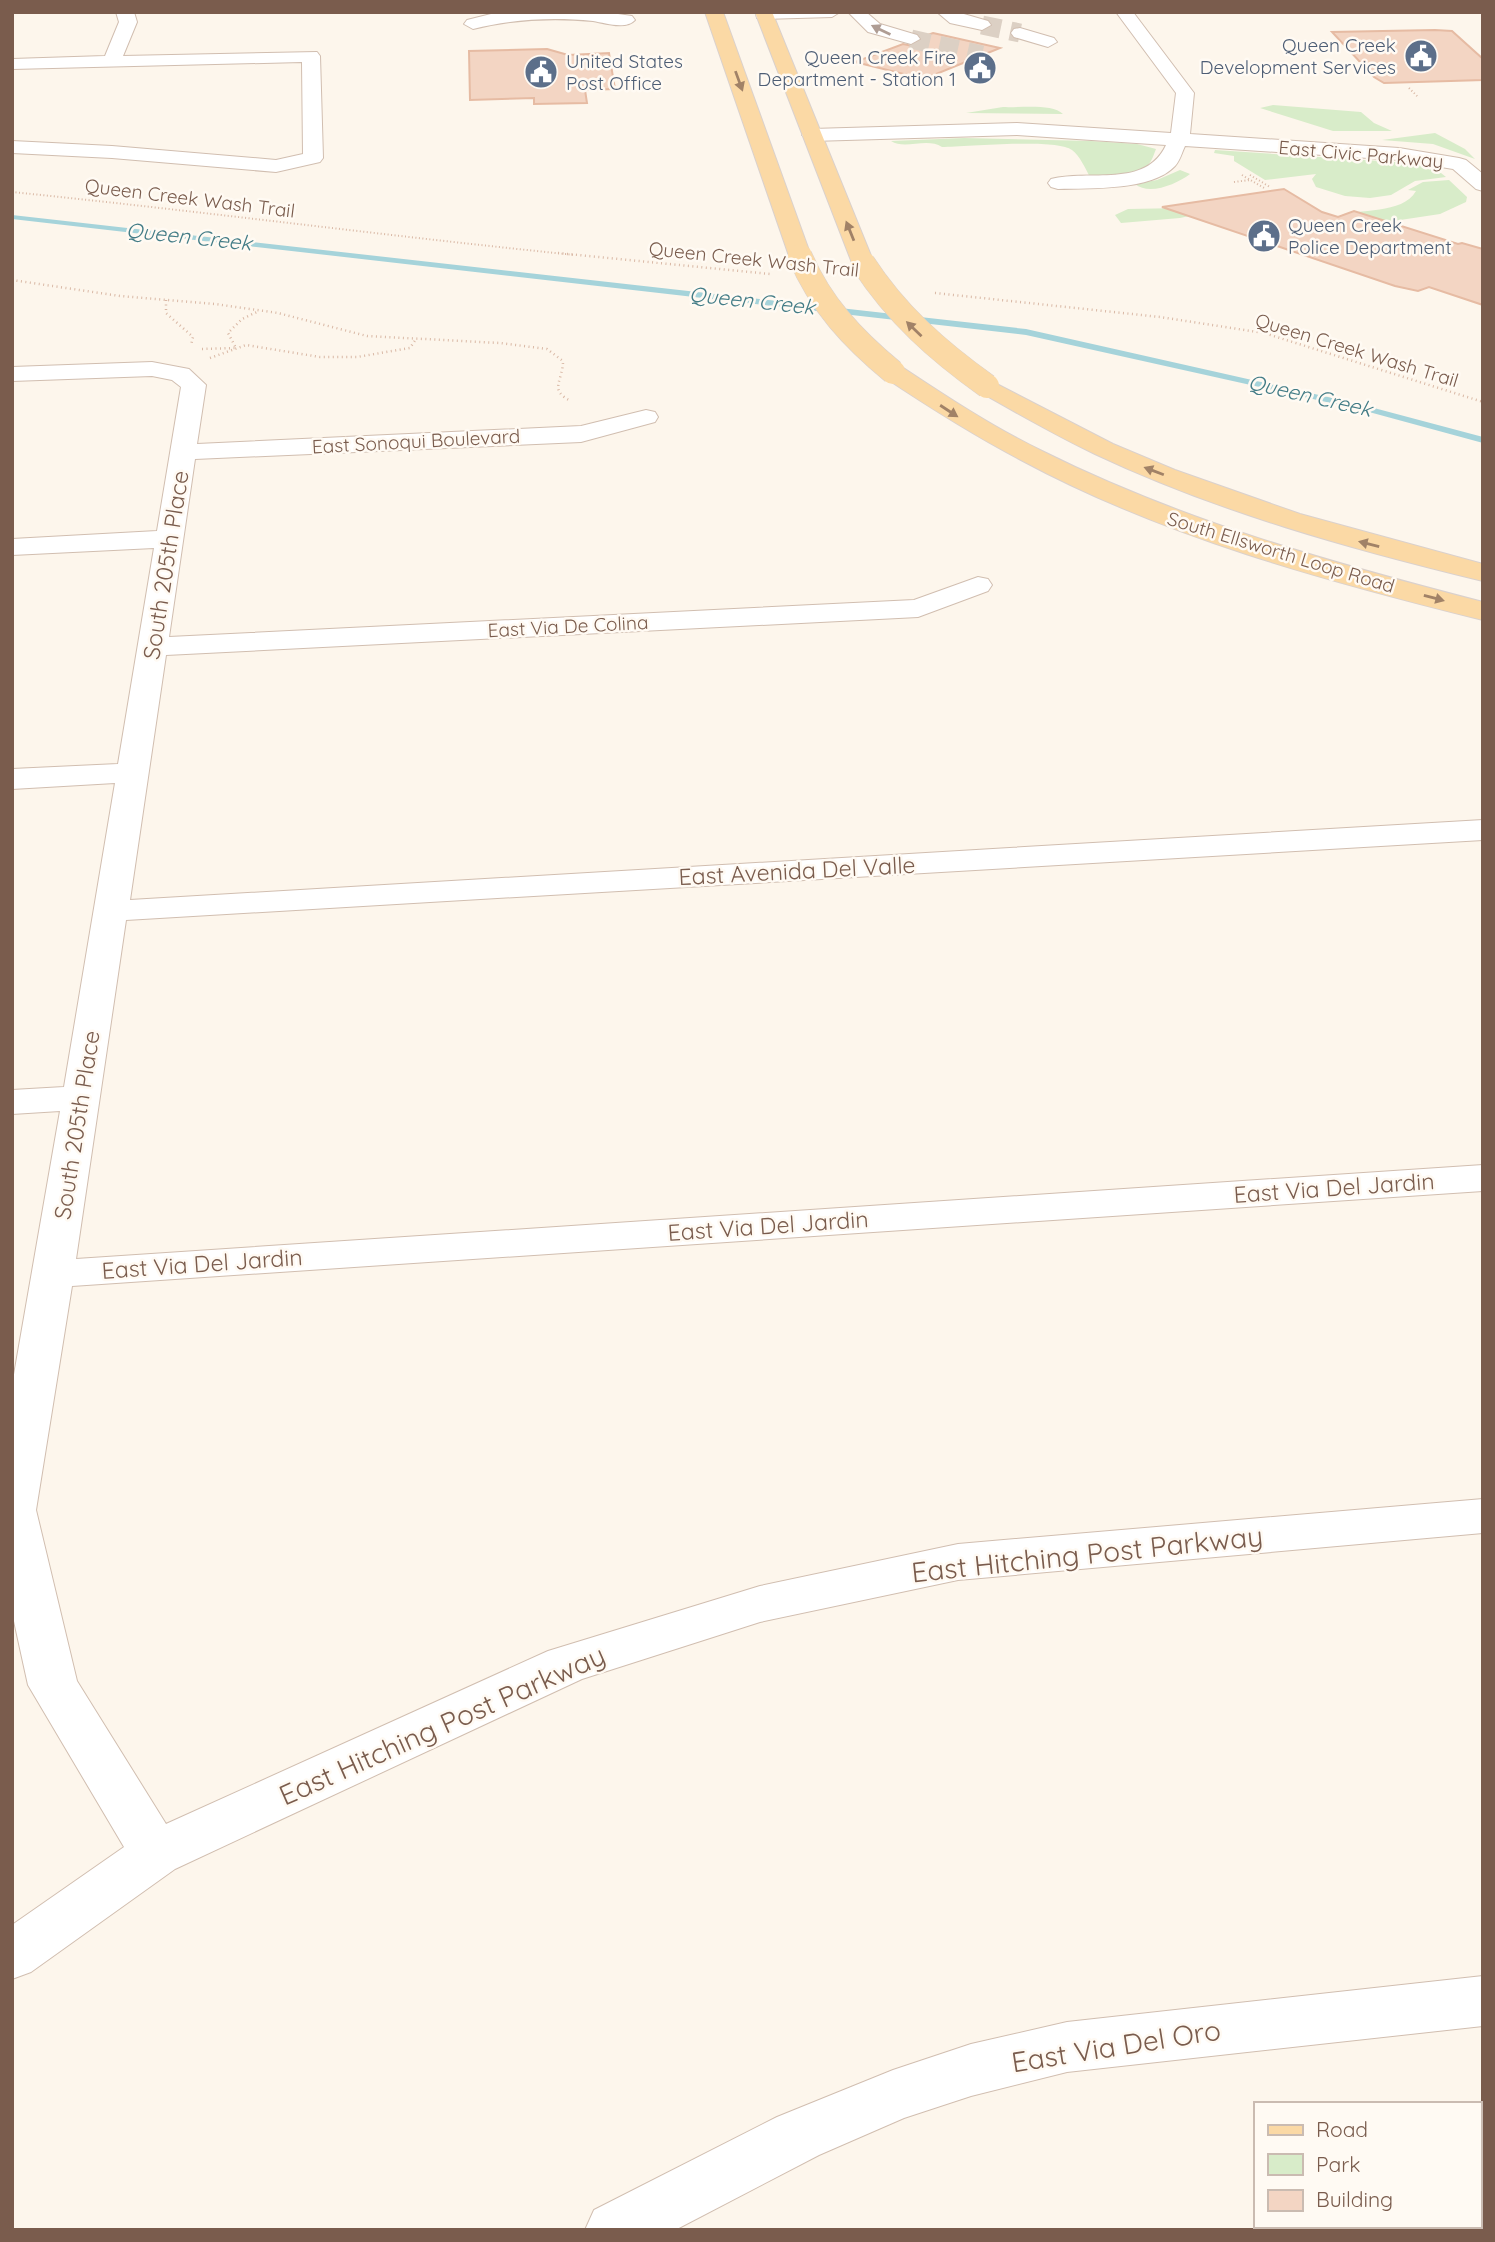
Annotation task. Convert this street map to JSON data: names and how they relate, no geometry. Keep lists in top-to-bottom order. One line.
{"streets":{"main road":["South Ellsworth Loop Road"],"street":["East Civic Parkway","East Sonoqui Boulevard","South 205th Place","East Via De Colina","East Avenida Del Valle","East Via Del Jardin","East Hitching Post Parkway","East Via Del Oro"],"path":["Queen Creek Wash Trail"]},"crossings":[["East Civic Parkway","South Ellsworth Loop Road"],["East Sonoqui Boulevard","South 205th Place"],["South 205th Place","East Via De Colina"],["South 205th Place","East Avenida Del Valle"],["South 205th Place","East Via Del Jardin"],["South 205th Place","East Hitching Post Parkway"]],"water":["Queen Creek"],"places":{"public building":["Queen Creek Development Services","Queen Creek Fire Department - Station 1","United States Post Office","Queen Creek Police Department"]},"legend":["Road","Park","Building"]}
